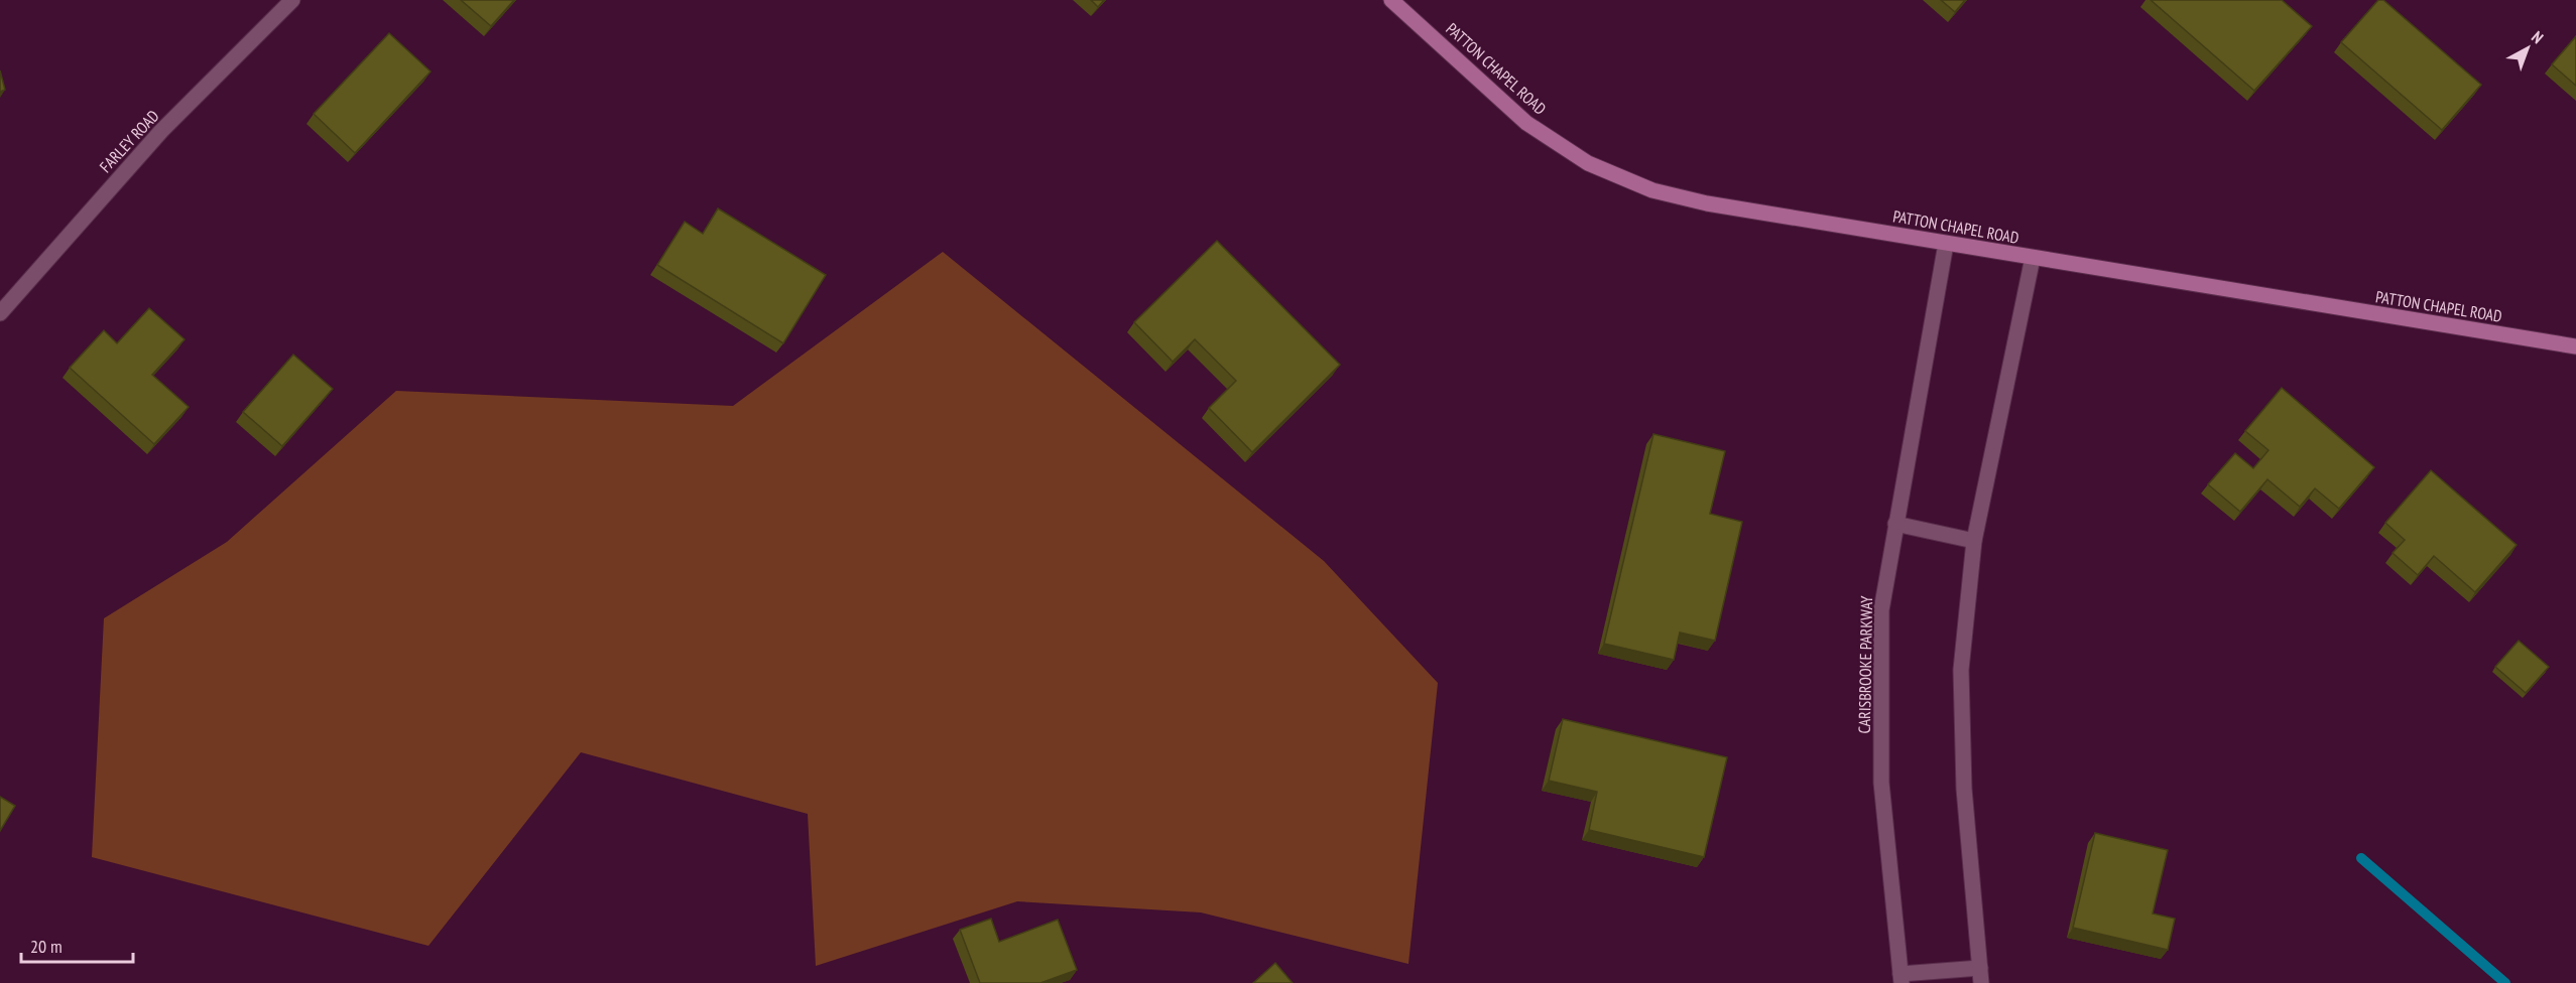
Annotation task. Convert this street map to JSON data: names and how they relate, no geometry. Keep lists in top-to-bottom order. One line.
{"streets":{"street":["PATTON CHAPEL ROAD","FARLEY ROAD","CARISBROOKE PARKWAY"]},"crossings":[["PATTON CHAPEL ROAD","CARISBROOKE PARKWAY"]],"scale_bar":"20 m","north":"top right"}
